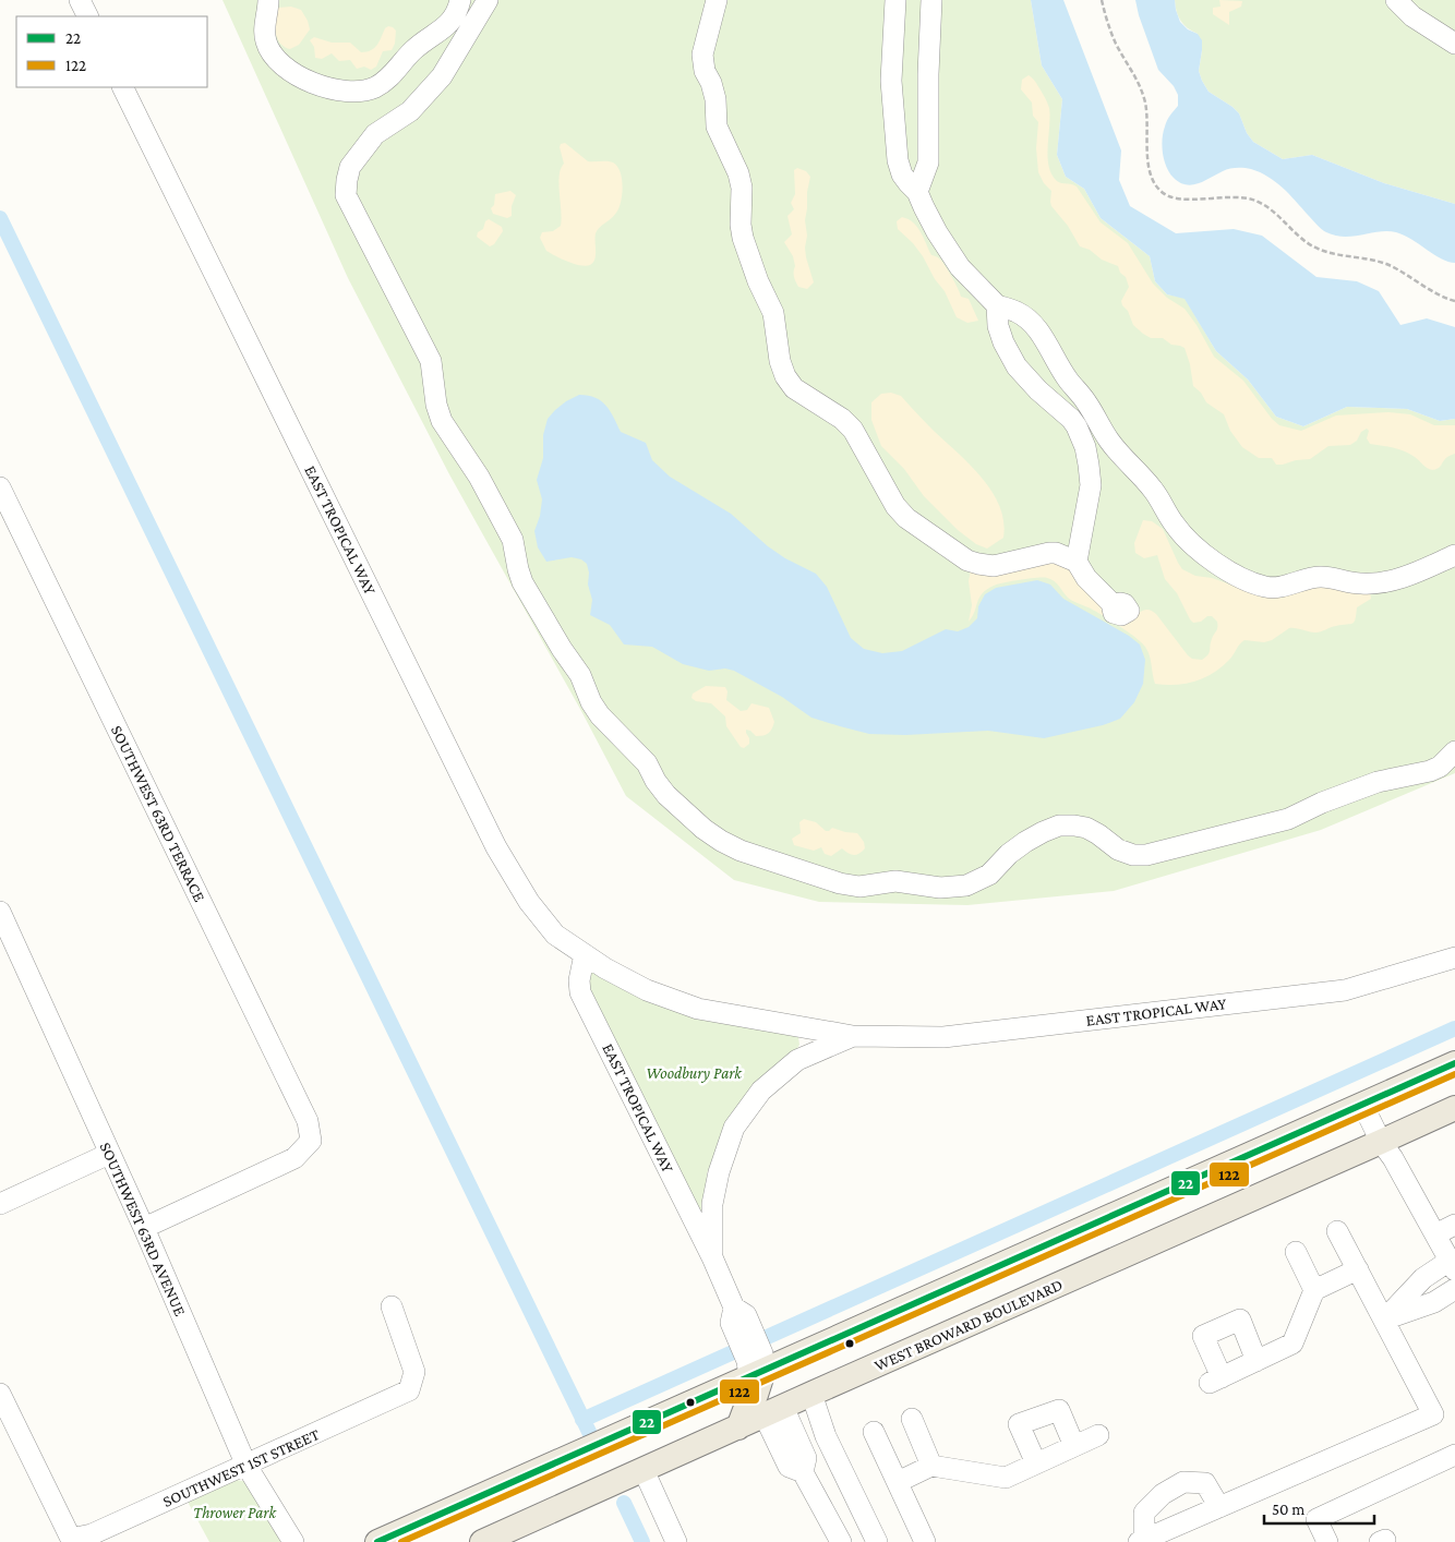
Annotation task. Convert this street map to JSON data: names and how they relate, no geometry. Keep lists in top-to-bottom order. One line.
{"streets":{"main road":["WEST BROWARD BOULEVARD"],"street":["EAST TROPICAL WAY","SOUTHWEST 63RD TERRACE","SOUTHWEST 63RD AVENUE","SOUTHWEST 1ST STREET"]},"crossings":[["SOUTHWEST 63RD TERRACE","SOUTHWEST 63RD AVENUE"],["SOUTHWEST 63RD AVENUE","SOUTHWEST 1ST STREET"]],"parks":["Woodbury Park","Thrower Park"],"lines":["transit line 22","transit line 122"],"legend":["22","122"],"scale_bar":"50 m"}
